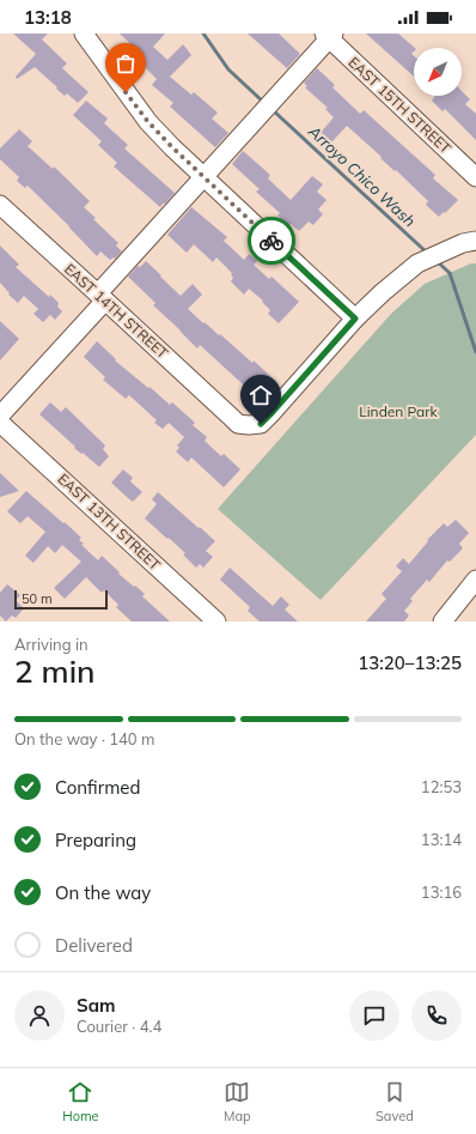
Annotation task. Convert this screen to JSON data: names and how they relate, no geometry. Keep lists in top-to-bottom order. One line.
{"streets":{"street":["EAST 15TH STREET","EAST 14TH STREET","EAST 13TH STREET"]},"water":["Arroyo Chico Wash"],"parks":["Linden Park"],"scale_bar":"50 m","north":"bottom left","page":{"status":"13:18","scale":"50 m","heading":["2 min","Arriving in","13:20–13:25"],"panel":["Sam","Courier · 4.4"],"bar":"On the way · 140 m","list":[["Confirmed","12:53"],["Preparing","13:14"],["On the way","13:16"],"Delivered"],"tabs":["Home","Map","Saved"]}}
